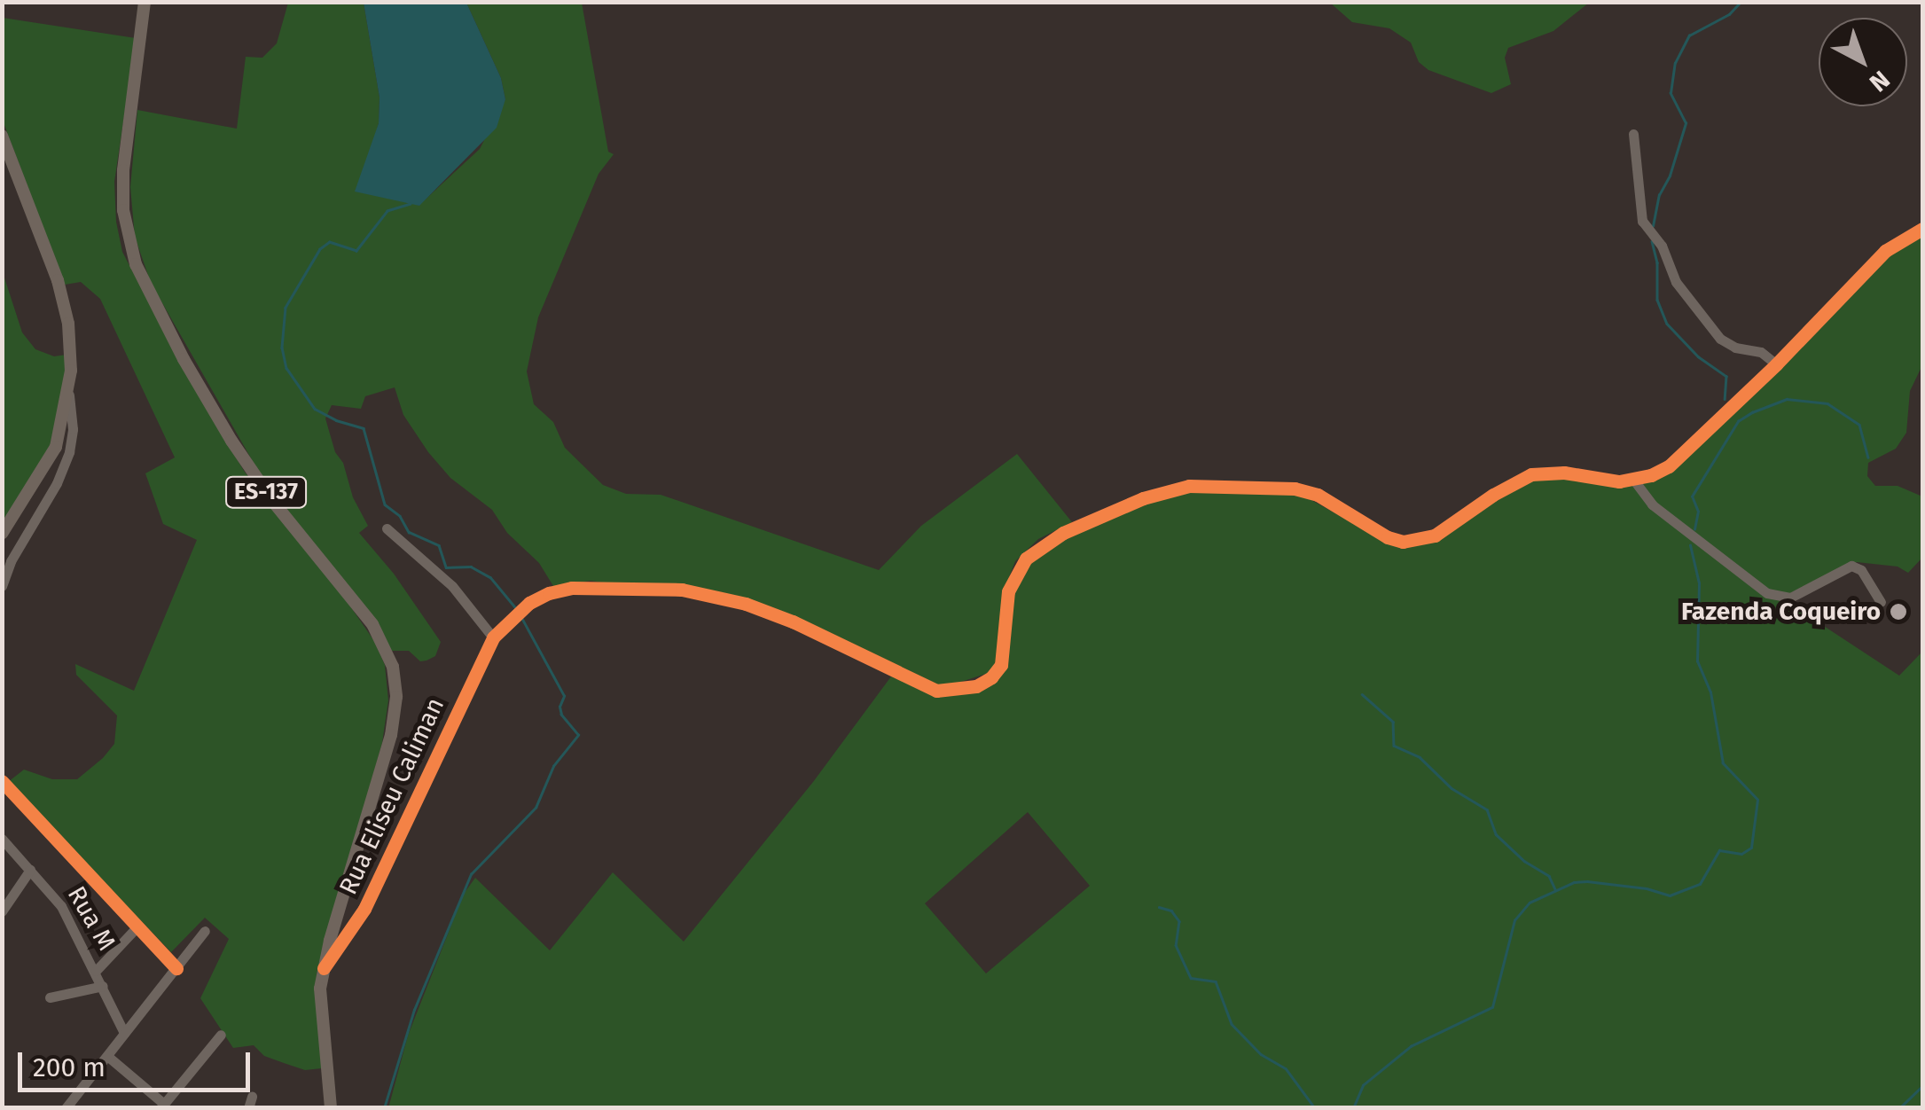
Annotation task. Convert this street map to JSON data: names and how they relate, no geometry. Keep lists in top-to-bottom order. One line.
{"streets":{"main road":["ES-137"],"street":["Rua Eliseu Caliman","Rua M"]},"crossings":[["ES-137","Rua Eliseu Caliman"]],"places":["Fazenda Coqueiro"],"scale_bar":"200 m","north":"bottom right"}
